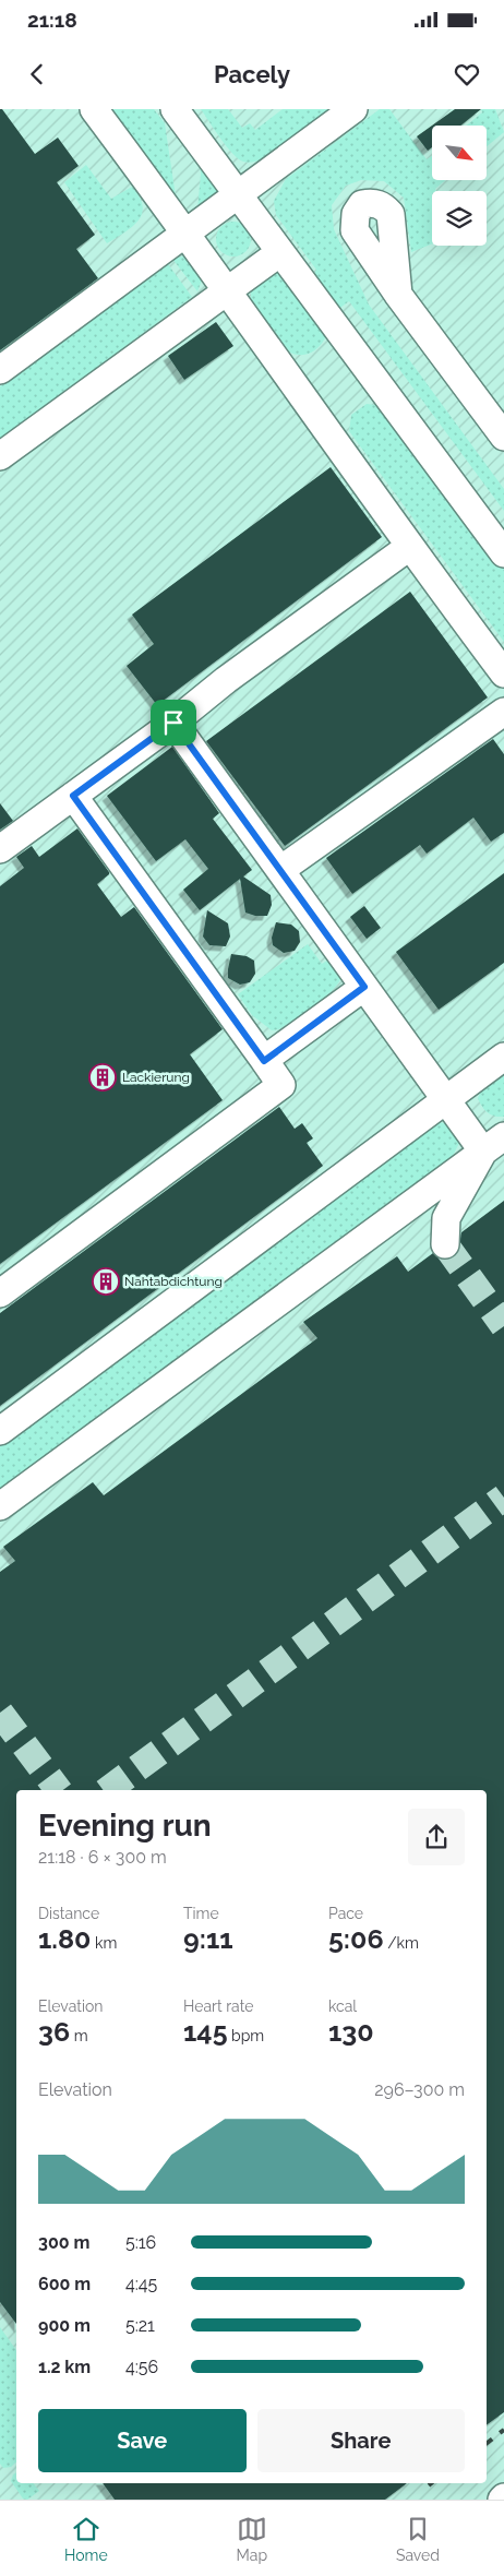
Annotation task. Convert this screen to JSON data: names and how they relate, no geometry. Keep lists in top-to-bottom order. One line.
{"places":{"building":["Lackierung","Nahtabdichtung"]},"north":"bottom right","page":{"status":"21:18","header":"Pacely","heading":["Evening run","21:18 · 6 × 300 m"],"stats":[["Distance","1.80 km"],["Time","9:11"],["Pace","5:06 /km"],["Elevation","36 m"],["Heart rate","145 bpm"],["kcal","130"]],"chart":["Elevation","296–300 m"],"list":[{"name":"300 m","note":"5:16"},{"name":"600 m","note":"4:45"},{"name":"900 m","note":"5:21"},{"name":"1.2 km","note":"4:56"}],"buttons":["Save","Share"],"tabs":["Home","Map","Saved"]}}
